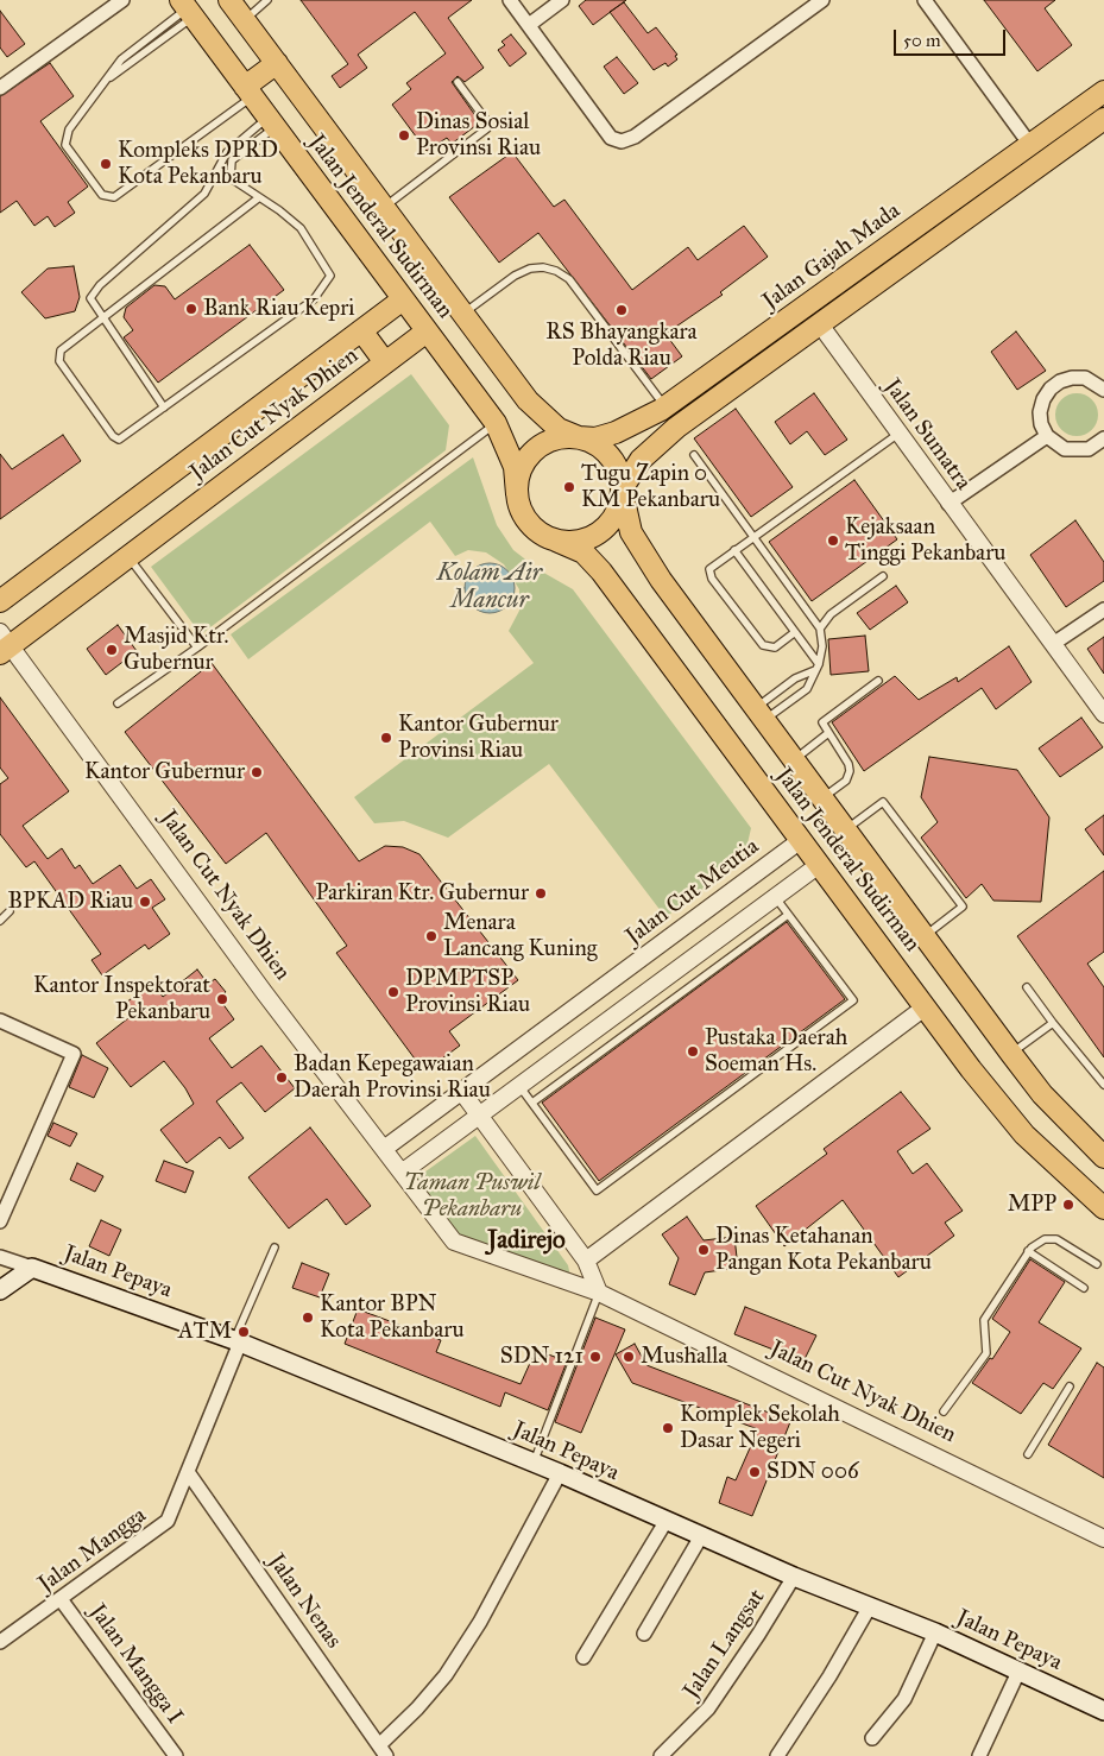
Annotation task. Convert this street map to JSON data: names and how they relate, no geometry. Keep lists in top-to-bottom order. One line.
{"streets":{"main road":["Jalan Jenderal Sudirman","Jalan Gajah Mada","Jalan Cut Nyak Dhien","Jalan Pepaya"],"street":["Jalan Sumatra","Jalan Cut Meutia","Jalan Mangga","Jalan Nenas","Jalan Langsat","Jalan Mangga I"]},"crossings":[["Jalan Jenderal Sudirman","Jalan Gajah Mada"],["Jalan Jenderal Sudirman","Jalan Cut Nyak Dhien"],["Jalan Jenderal Sudirman","Jalan Cut Meutia"],["Jalan Cut Nyak Dhien","Jalan Cut Meutia"],["Jalan Pepaya","Jalan Mangga"],["Jalan Pepaya","Jalan Langsat"],["Jalan Mangga","Jalan Nenas"],["Jalan Mangga","Jalan Mangga I"]],"districts":["Jadirejo"],"water":["Kolam Air Mancur"],"parks":["Taman Puswil Pekanbaru"],"places":["Dinas Sosial Provinsi Riau","Kompleks DPRD Kota Pekanbaru","Bank Riau Kepri","RS Bhayangkara Polda Riau","Tugu Zapin 0 KM Pekanbaru","Kejaksaan Tinggi Pekanbaru","Masjid Ktr. Gubernur","Kantor Gubernur Provinsi Riau","Kantor Gubernur","Parkiran Ktr. Gubernur","BPKAD Riau","Menara Lancang Kuning","DPMPTSP Provinsi Riau","Kantor Inspektorat Pekanbaru","Pustaka Daerah Soeman Hs.","Badan Kepegawaian Daerah Provinsi Riau","MPP","Dinas Ketahanan Pangan Kota Pekanbaru","Kantor BPN Kota Pekanbaru","ATM","SDN 121","Mushalla","Komplek Sekolah Dasar Negeri","SDN 006"],"scale_bar":"50 m"}
